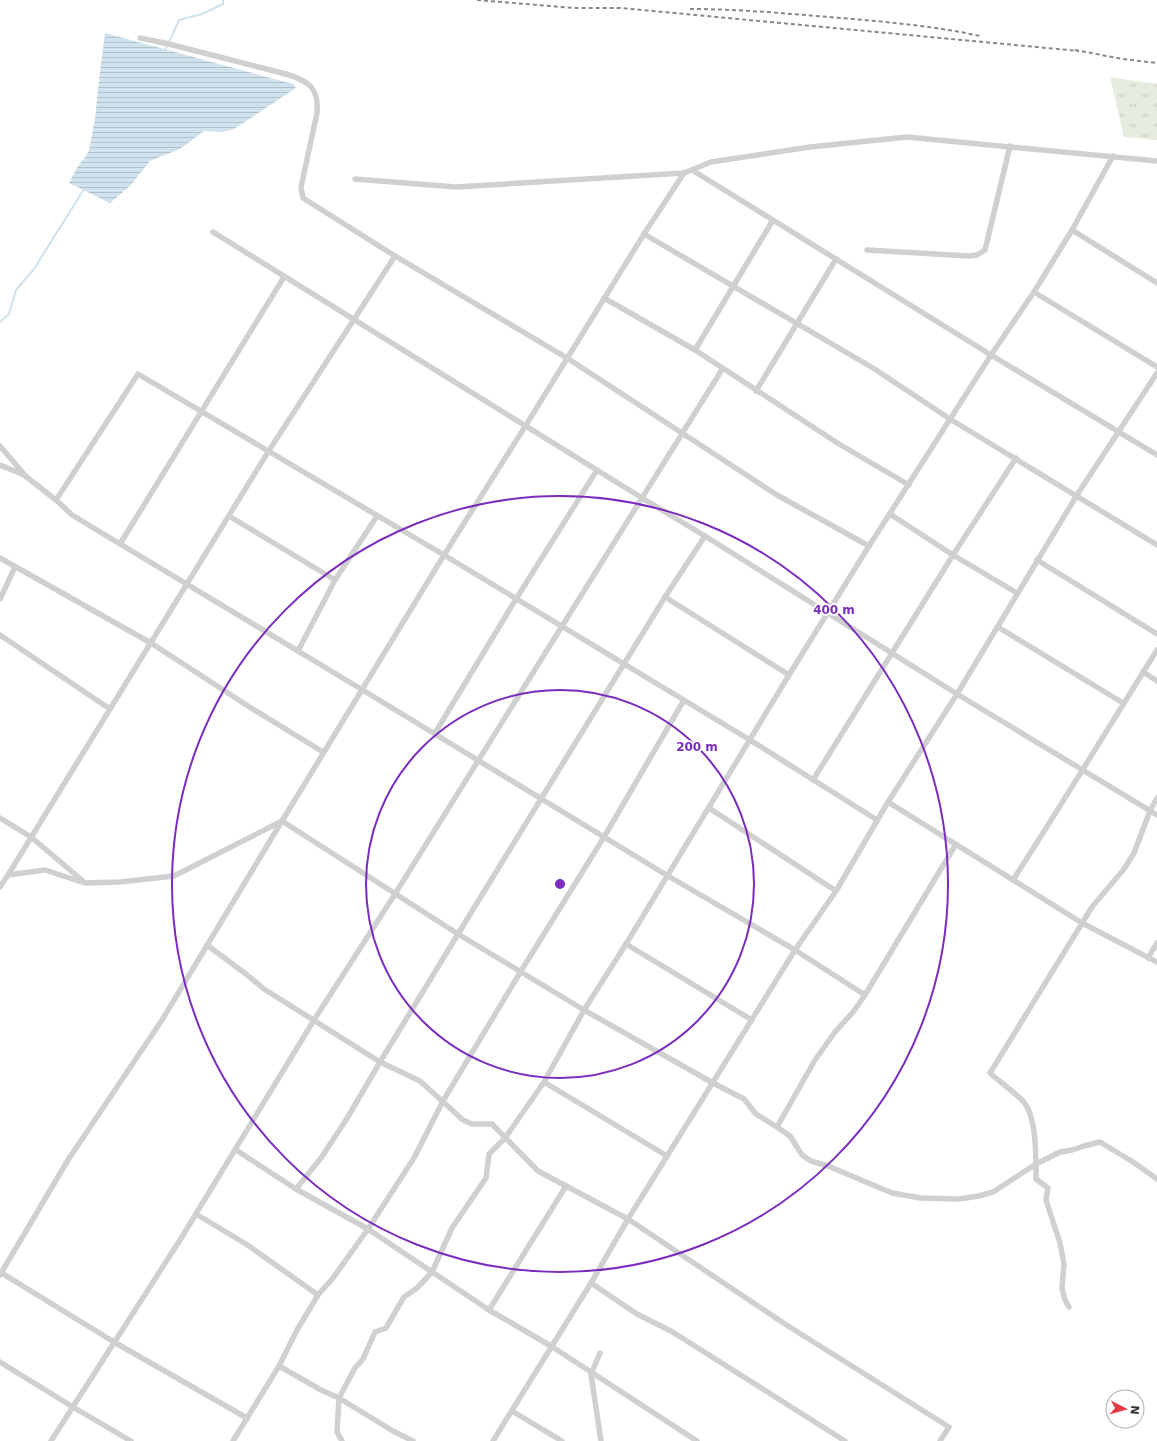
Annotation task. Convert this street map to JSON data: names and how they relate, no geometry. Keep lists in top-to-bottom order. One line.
{"north":"right","rings":["400 m","200 m"]}
